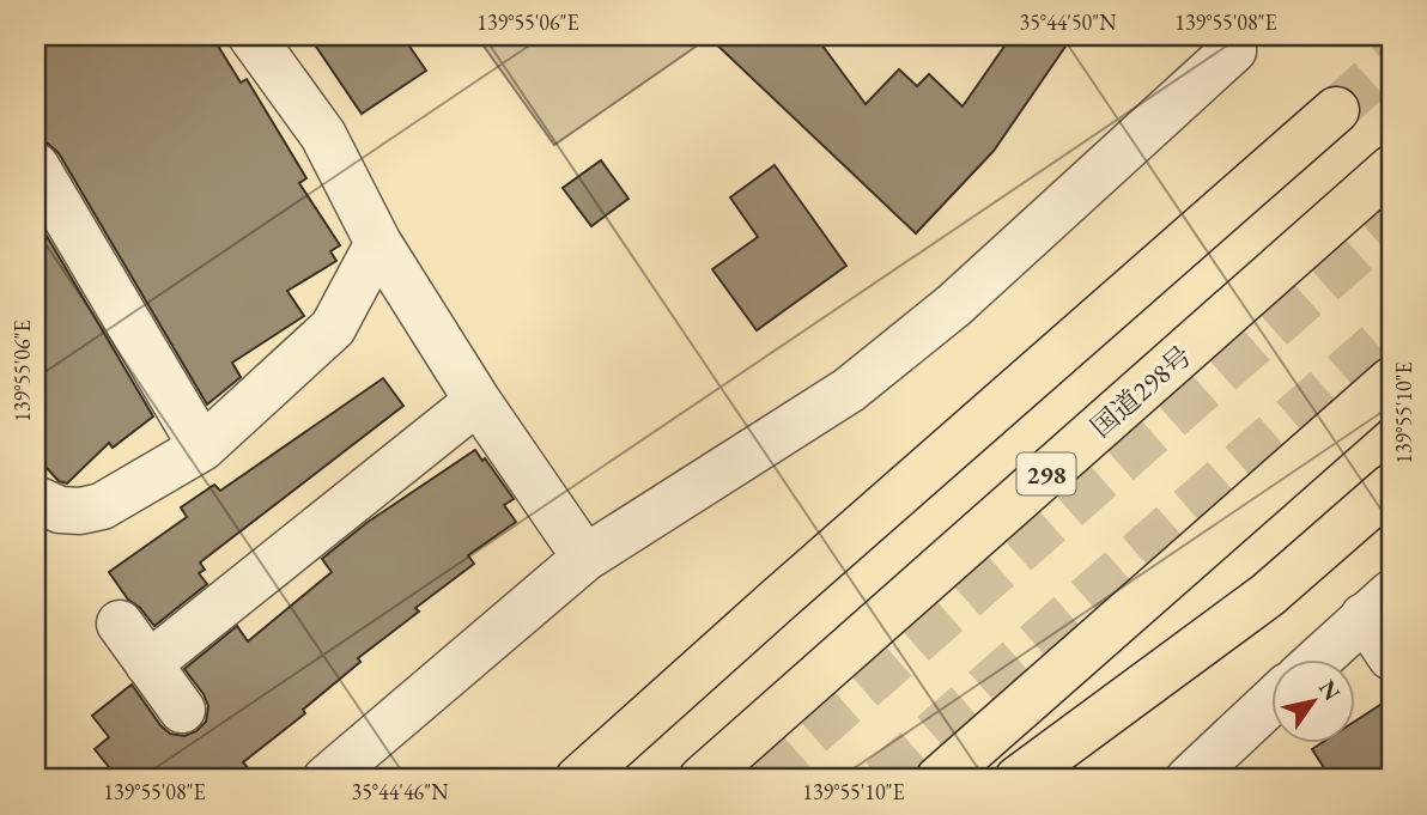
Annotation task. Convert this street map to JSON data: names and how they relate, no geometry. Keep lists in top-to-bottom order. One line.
{"streets":{"highway":["国道298号","298"]},"north":"top right","coordinates":["139°55'06\"E","35°44'50\"N","139°55'08\"E","139°55'10\"E","35°44'46\"N"]}
